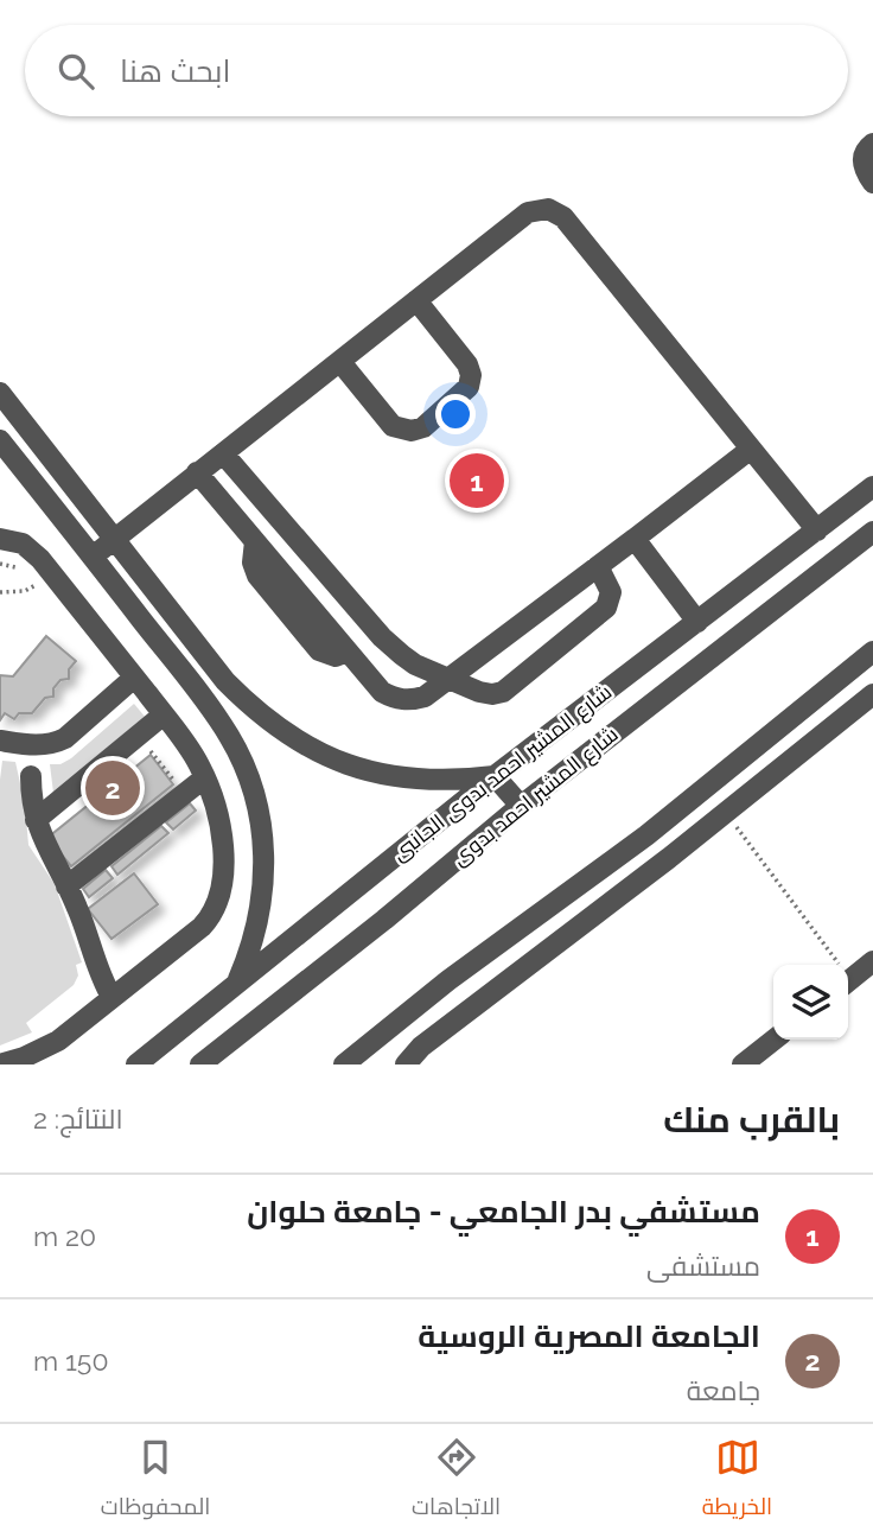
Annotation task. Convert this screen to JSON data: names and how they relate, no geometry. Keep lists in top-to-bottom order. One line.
{"streets":{"street":["شارع المشير احمد بدوى الجانبى","شارع المشير احمد بدوى"]},"page":{"search":"ابحث هنا","pins":["1","2"],"heading":["بالقرب منك","النتائج: 2"],"list":[{"mark":"1","name":"مستشفي بدر الجامعي - جامعة حلوان","note":"مستشفى","value":"20 m"},{"mark":"2","name":"الجامعة المصرية الروسية","note":"جامعة","value":"150 m"}],"nav":["الخريطة","الاتجاهات","المحفوظات"]}}
